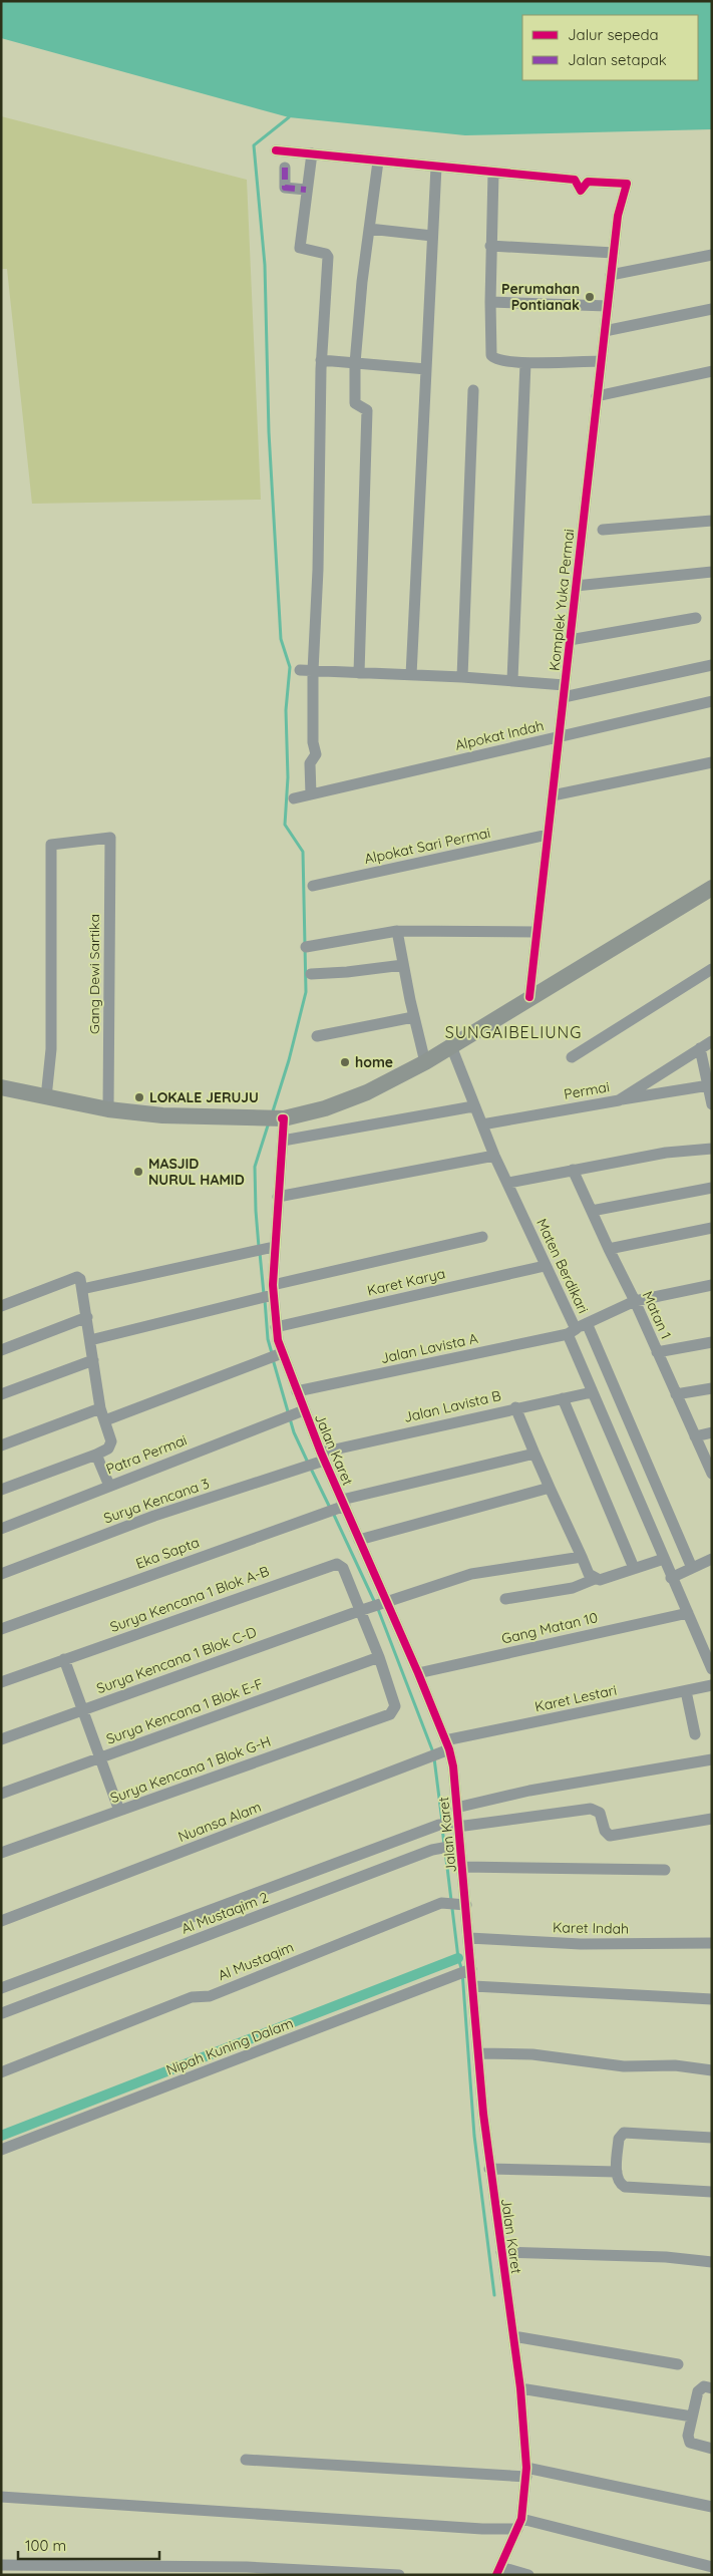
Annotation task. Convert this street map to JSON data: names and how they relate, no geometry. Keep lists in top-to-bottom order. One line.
{"streets":{"street":["Komplek Yuka Permai","Alpokat Indah","Alpokat Sari Permai","Gang Dewi Sartika","Permai","Maten Berdikari","Karet Karya","Matan 1","Jalan Lavista A","Jalan Lavista B","Jalan Karet","Patra Permai","Surya Kencana 3","Eka Sapta","Surya Kencana 1 Blok A-B","Gang Matan 10","Surya Kencana 1 Blok C-D","Karet Lestari","Surya Kencana 1 Blok E-F","Surya Kencana 1 Blok G-H","Nuansa Alam","Al Mustaqim 2","Karet Indah","Al Mustaqim","Nipah Kuning Dalam"]},"crossings":[["Komplek Yuka Permai","Alpokat Indah"],["Komplek Yuka Permai","Alpokat Sari Permai"],["Permai","Maten Berdikari"],["Maten Berdikari","Karet Karya"],["Maten Berdikari","Jalan Lavista A"],["Maten Berdikari","Jalan Lavista B"],["Maten Berdikari","Gang Matan 10"],["Karet Karya","Jalan Karet"],["Matan 1","Jalan Lavista A"],["Jalan Lavista A","Jalan Karet"],["Jalan Lavista B","Jalan Karet"],["Jalan Lavista B","Surya Kencana 3"],["Jalan Karet","Patra Permai"],["Jalan Karet","Surya Kencana 3"],["Jalan Karet","Eka Sapta"],["Jalan Karet","Gang Matan 10"],["Jalan Karet","Surya Kencana 1 Blok C-D"],["Jalan Karet","Karet Lestari"],["Jalan Karet","Nuansa Alam"],["Jalan Karet","Al Mustaqim 2"],["Jalan Karet","Karet Indah"],["Jalan Karet","Al Mustaqim"],["Jalan Karet","Nipah Kuning Dalam"],["Surya Kencana 1 Blok A-B","Surya Kencana 1 Blok C-D"],["Surya Kencana 1 Blok A-B","Surya Kencana 1 Blok E-F"],["Surya Kencana 1 Blok A-B","Surya Kencana 1 Blok G-H"],["Karet Lestari","Nuansa Alam"]],"districts":["SUNGAIBELIUNG"],"places":["Perumahan Pontianak","home","LOKALE JERUJU","MASJID NURUL HAMID"],"legend":["Jalur sepeda","Jalan setapak"],"scale_bar":"100 m"}
